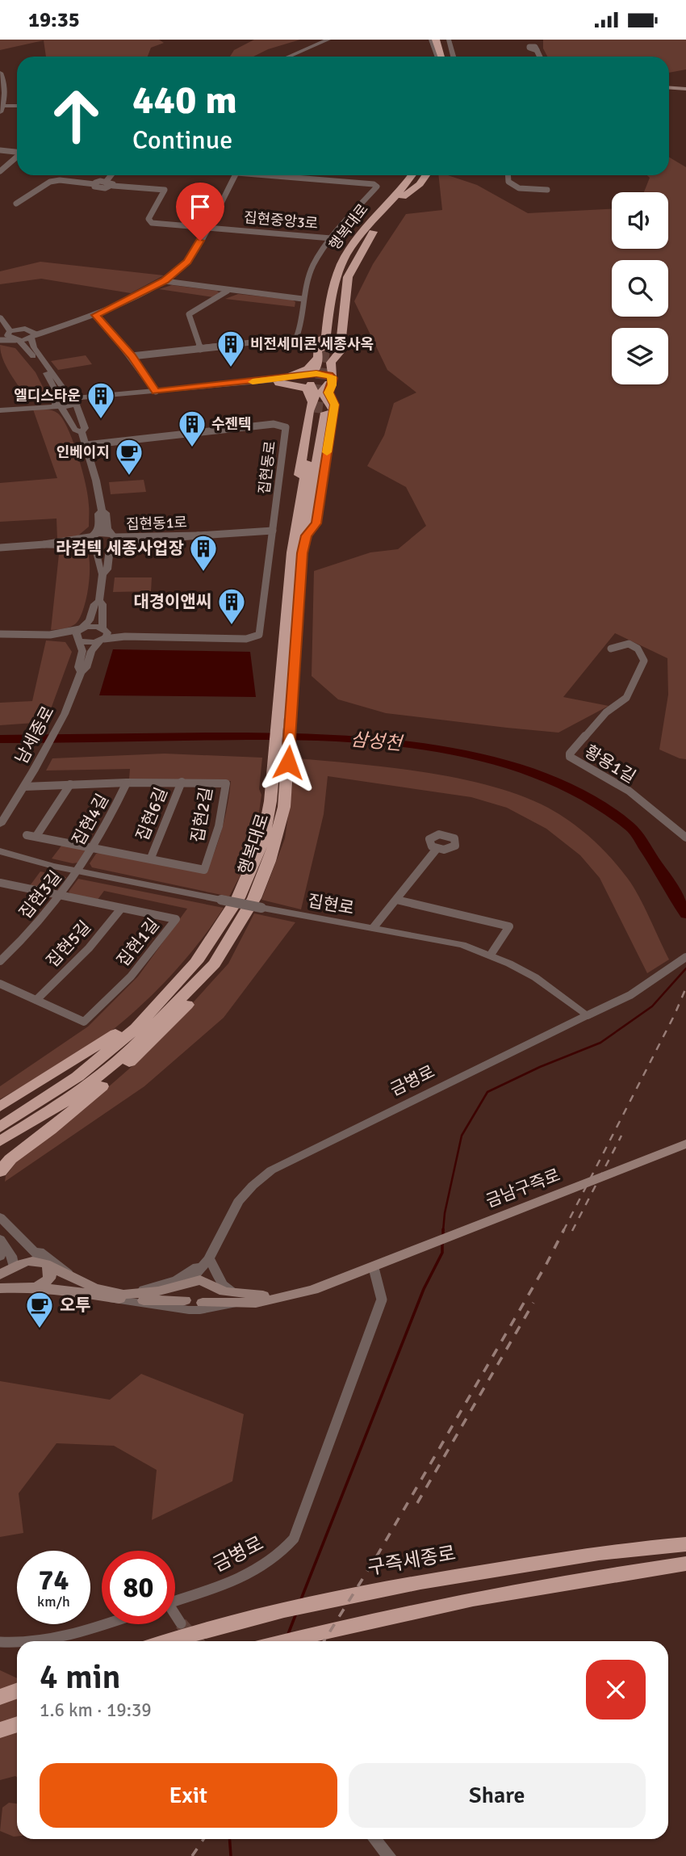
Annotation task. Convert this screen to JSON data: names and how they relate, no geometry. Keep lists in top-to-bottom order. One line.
{"streets":{"highway":["행복대로","구즉세종로"],"main road":["금남구즉로"],"street":["집현중앙3로","집현동로","집현동1로","남세종로","황용1길","집현6길","집현2길","집현4길","집현3길","집현로","집현1길","집현5길","금병로"]},"crossings":[["집현동로","집현동1로"],["집현동로","남세종로"],["남세종로","집현2길"],["집현6길","집현2길"],["집현2길","집현4길"],["집현4길","집현3길"],["집현4길","집현로"],["집현3길","집현로"],["집현3길","집현1길"],["집현로","금병로"],["집현1길","집현5길"],["금병로","금남구즉로"]],"water":["삼성천"],"places":{"building":["비전세미콘 세종사옥","엘디스타운","수젠텍","라컴텍 세종사업장","대경이앤씨"],"cafe":["인베이지","오투"]},"page":{"status":"19:35","turn":["440 m","Continue"],"speed":"74 km/h","limit":"80","heading":["4 min","1.6 km · 19:39"],"buttons":["Exit","Share"]}}
